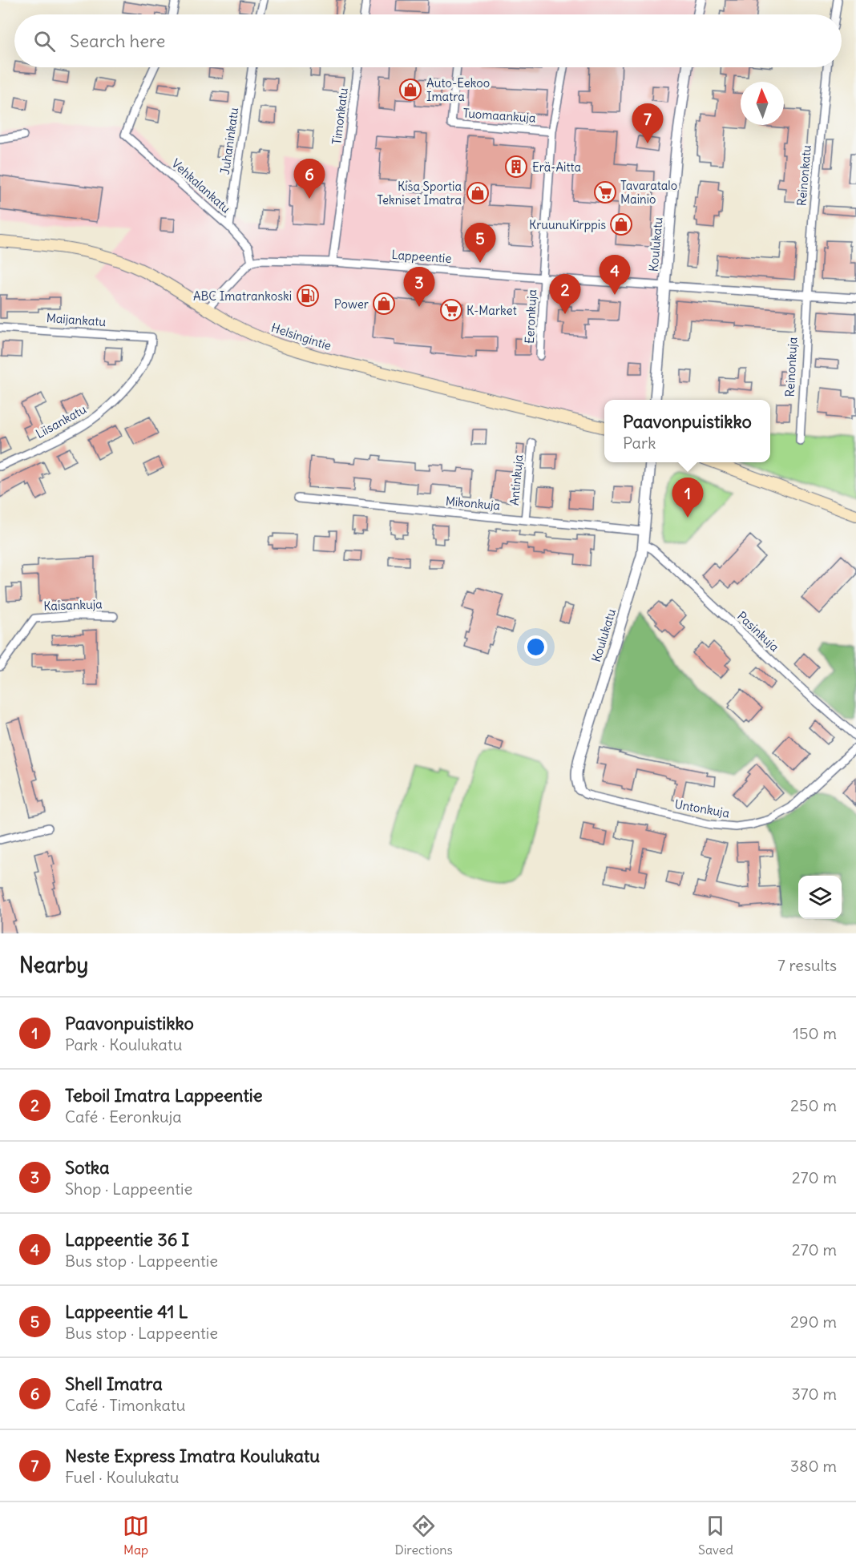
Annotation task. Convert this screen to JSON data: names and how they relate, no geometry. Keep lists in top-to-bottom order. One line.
{"streets":{"main road":["Helsingintie"],"street":["Tuomaankuja","Timonkatu","Juhaninkatu","Reinonkatu","Vehkalankatu","Koulukatu","Lappeentie","Eeronkuja","Maijankatu","Reinonkuja","Liisankatu","Antinkuja","Mikonkuja","Kaisankuja","Pasinkuja","Untonkuja"]},"crossings":[["Tuomaankuja","Lappeentie"],["Tuomaankuja","Eeronkuja"],["Timonkatu","Lappeentie"],["Juhaninkatu","Vehkalankatu"],["Reinonkatu","Lappeentie"],["Reinonkatu","Reinonkuja"],["Vehkalankatu","Lappeentie"],["Koulukatu","Lappeentie"],["Koulukatu","Mikonkuja"],["Koulukatu","Pasinkuja"],["Koulukatu","Untonkuja"],["Lappeentie","Eeronkuja"],["Lappeentie","Reinonkuja"],["Maijankatu","Liisankatu"],["Antinkuja","Mikonkuja"]],"places":{"shop":["Auto-Eekoo Imatra","Kisa Sportia Tekniset Imatra","KruunuKirppis","Power"],"building":["Erä-Aitta"],"supermarket":["Tavaratalo Mainio","K-Market"],"fuel station":["ABC Imatrankoski"]},"north":"top","page":{"search":"Search here","pins":["7","6","5","4","3","2","1"],"popup":["Paavonpuistikko","Park"],"heading":["Nearby","7 results"],"list":[{"mark":"1","name":"Paavonpuistikko","note":"Park · Koulukatu","value":"150 m"},{"mark":"2","name":"Teboil Imatra Lappeentie","note":"Café · Eeronkuja","value":"250 m"},{"mark":"3","name":"Sotka","note":"Shop · Lappeentie","value":"270 m"},{"mark":"4","name":"Lappeentie 36 I","note":"Bus stop · Lappeentie","value":"270 m"},{"mark":"5","name":"Lappeentie 41 L","note":"Bus stop · Lappeentie","value":"290 m"},{"mark":"6","name":"Shell Imatra","note":"Café · Timonkatu","value":"370 m"},{"mark":"7","name":"Neste Express Imatra Koulukatu","note":"Fuel · Koulukatu","value":"380 m"}],"nav":["Map","Directions","Saved"]}}
